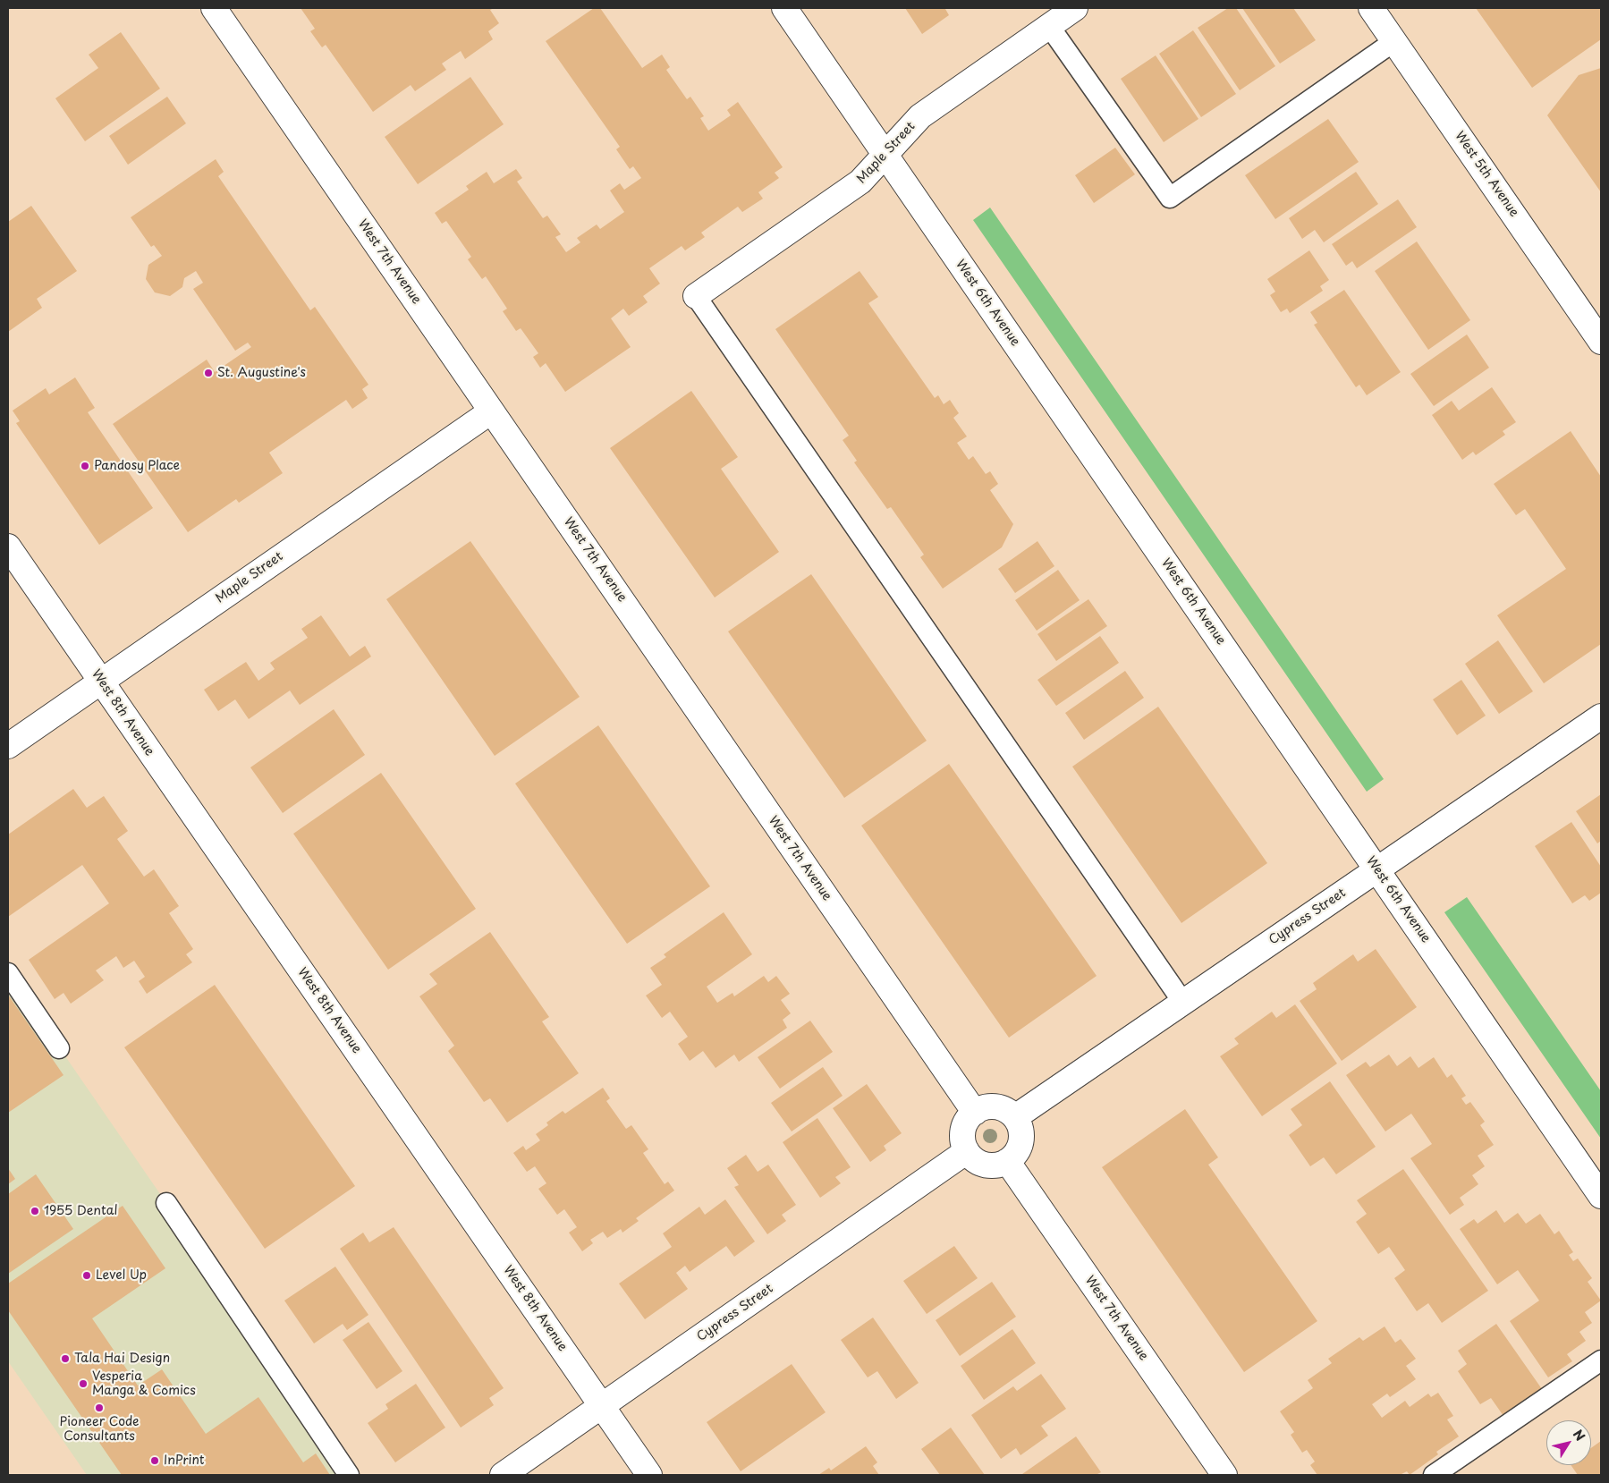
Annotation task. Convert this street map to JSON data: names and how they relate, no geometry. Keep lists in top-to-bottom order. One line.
{"streets":{"street":["Maple Street","West 5th Avenue","West 7th Avenue","West 6th Avenue","West 8th Avenue","Cypress Street"]},"crossings":[["Maple Street","West 7th Avenue"],["Maple Street","West 6th Avenue"],["Maple Street","West 8th Avenue"],["West 7th Avenue","Cypress Street"],["West 6th Avenue","Cypress Street"],["West 8th Avenue","Cypress Street"]],"places":["St. Augustine's","Pandosy Place","1955 Dental","Level Up","Tala Hai Design","Vesperia Manga & Comics","Pioneer Code Consultants","InPrint"],"north":"top right"}
